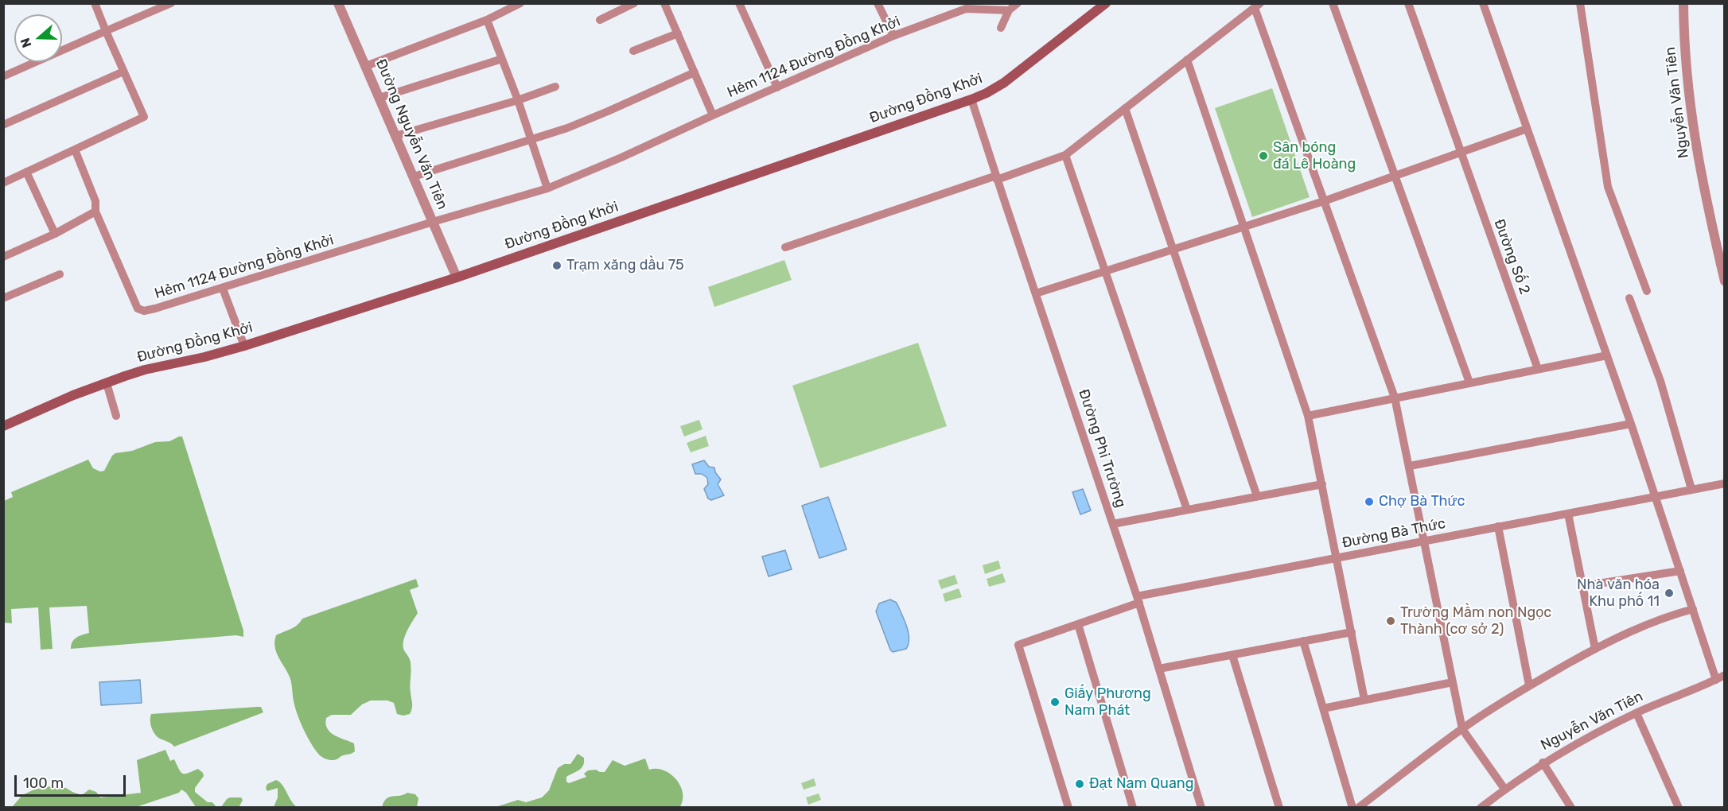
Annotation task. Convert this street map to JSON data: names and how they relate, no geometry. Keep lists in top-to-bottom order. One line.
{"streets":{"main road":["Đường Đồng Khởi"],"street":["Hẻm 1124 Đường Đồng Khởi","Nguyễn Văn Tiên","Đường Nguyễn Văn Tiên","Đường Số 2","Đường Phi Trường","Đường Bà Thức"]},"crossings":[["Hẻm 1124 Đường Đồng Khởi","Đường Nguyễn Văn Tiên"],["Đường Đồng Khởi","Đường Nguyễn Văn Tiên"],["Đường Đồng Khởi","Đường Phi Trường"],["Đường Phi Trường","Đường Bà Thức"]],"places":["Sân bóng đá Lê Hoàng","Trạm xăng dầu 75","Chợ Bà Thức","Nhà văn hóa Khu phố 11","Trường Mầm non Ngọc Thành (cơ sở 2)","Giấy Phương Nam Phát","Đạt Nam Quang"],"scale_bar":"100 m","north":"left"}
